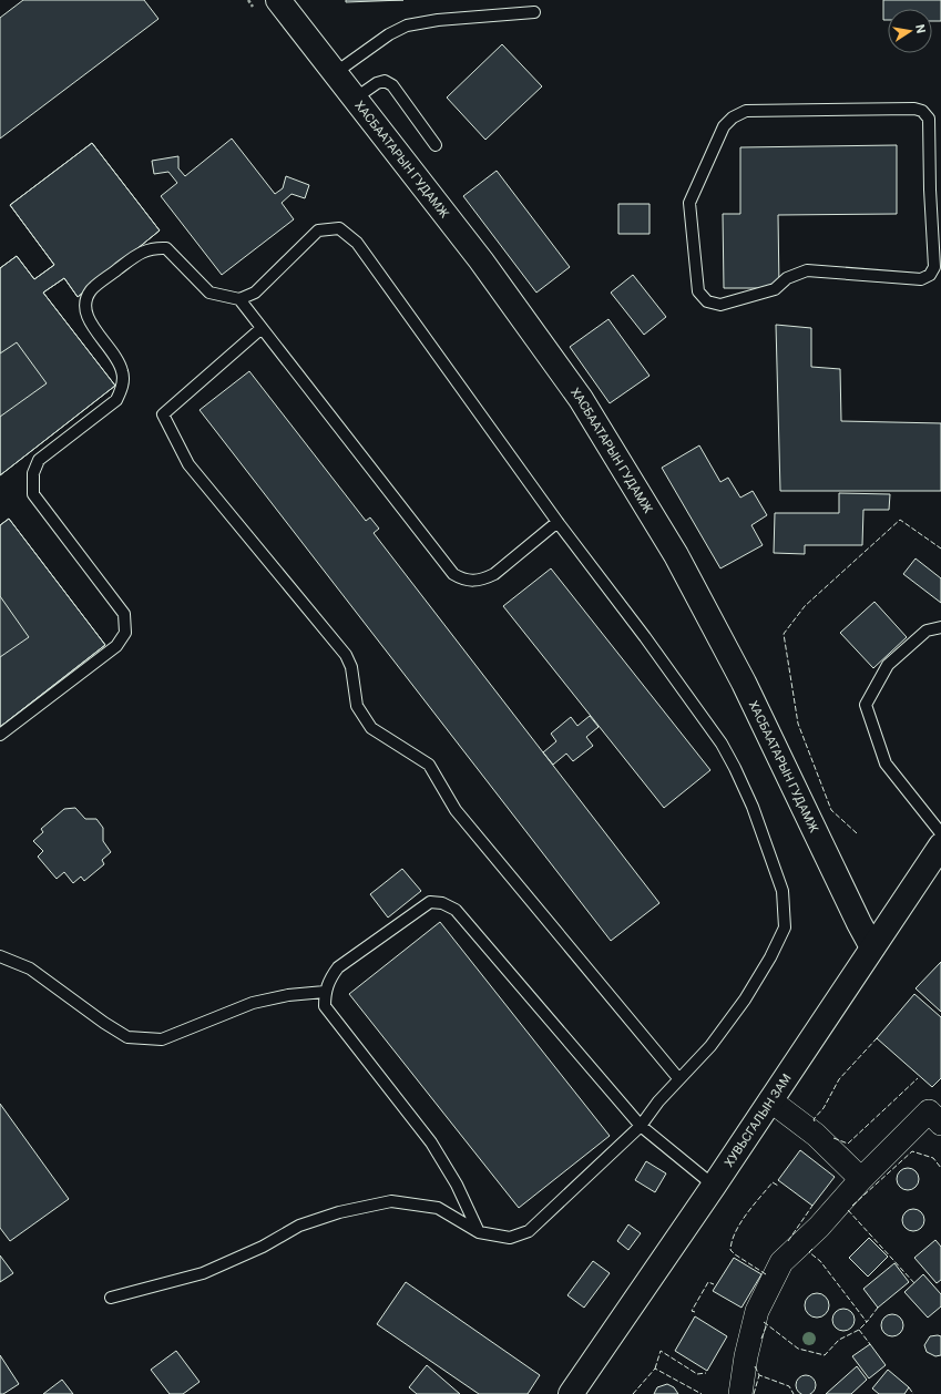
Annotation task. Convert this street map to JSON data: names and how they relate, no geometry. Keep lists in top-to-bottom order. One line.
{"streets":{"street":["ХАСБААТАРЫН ГУДАМЖ","ХУВЬСГАЛЫН ЗАМ"]},"crossings":[["ХАСБААТАРЫН ГУДАМЖ","ХУВЬСГАЛЫН ЗАМ"]],"north":"right"}
